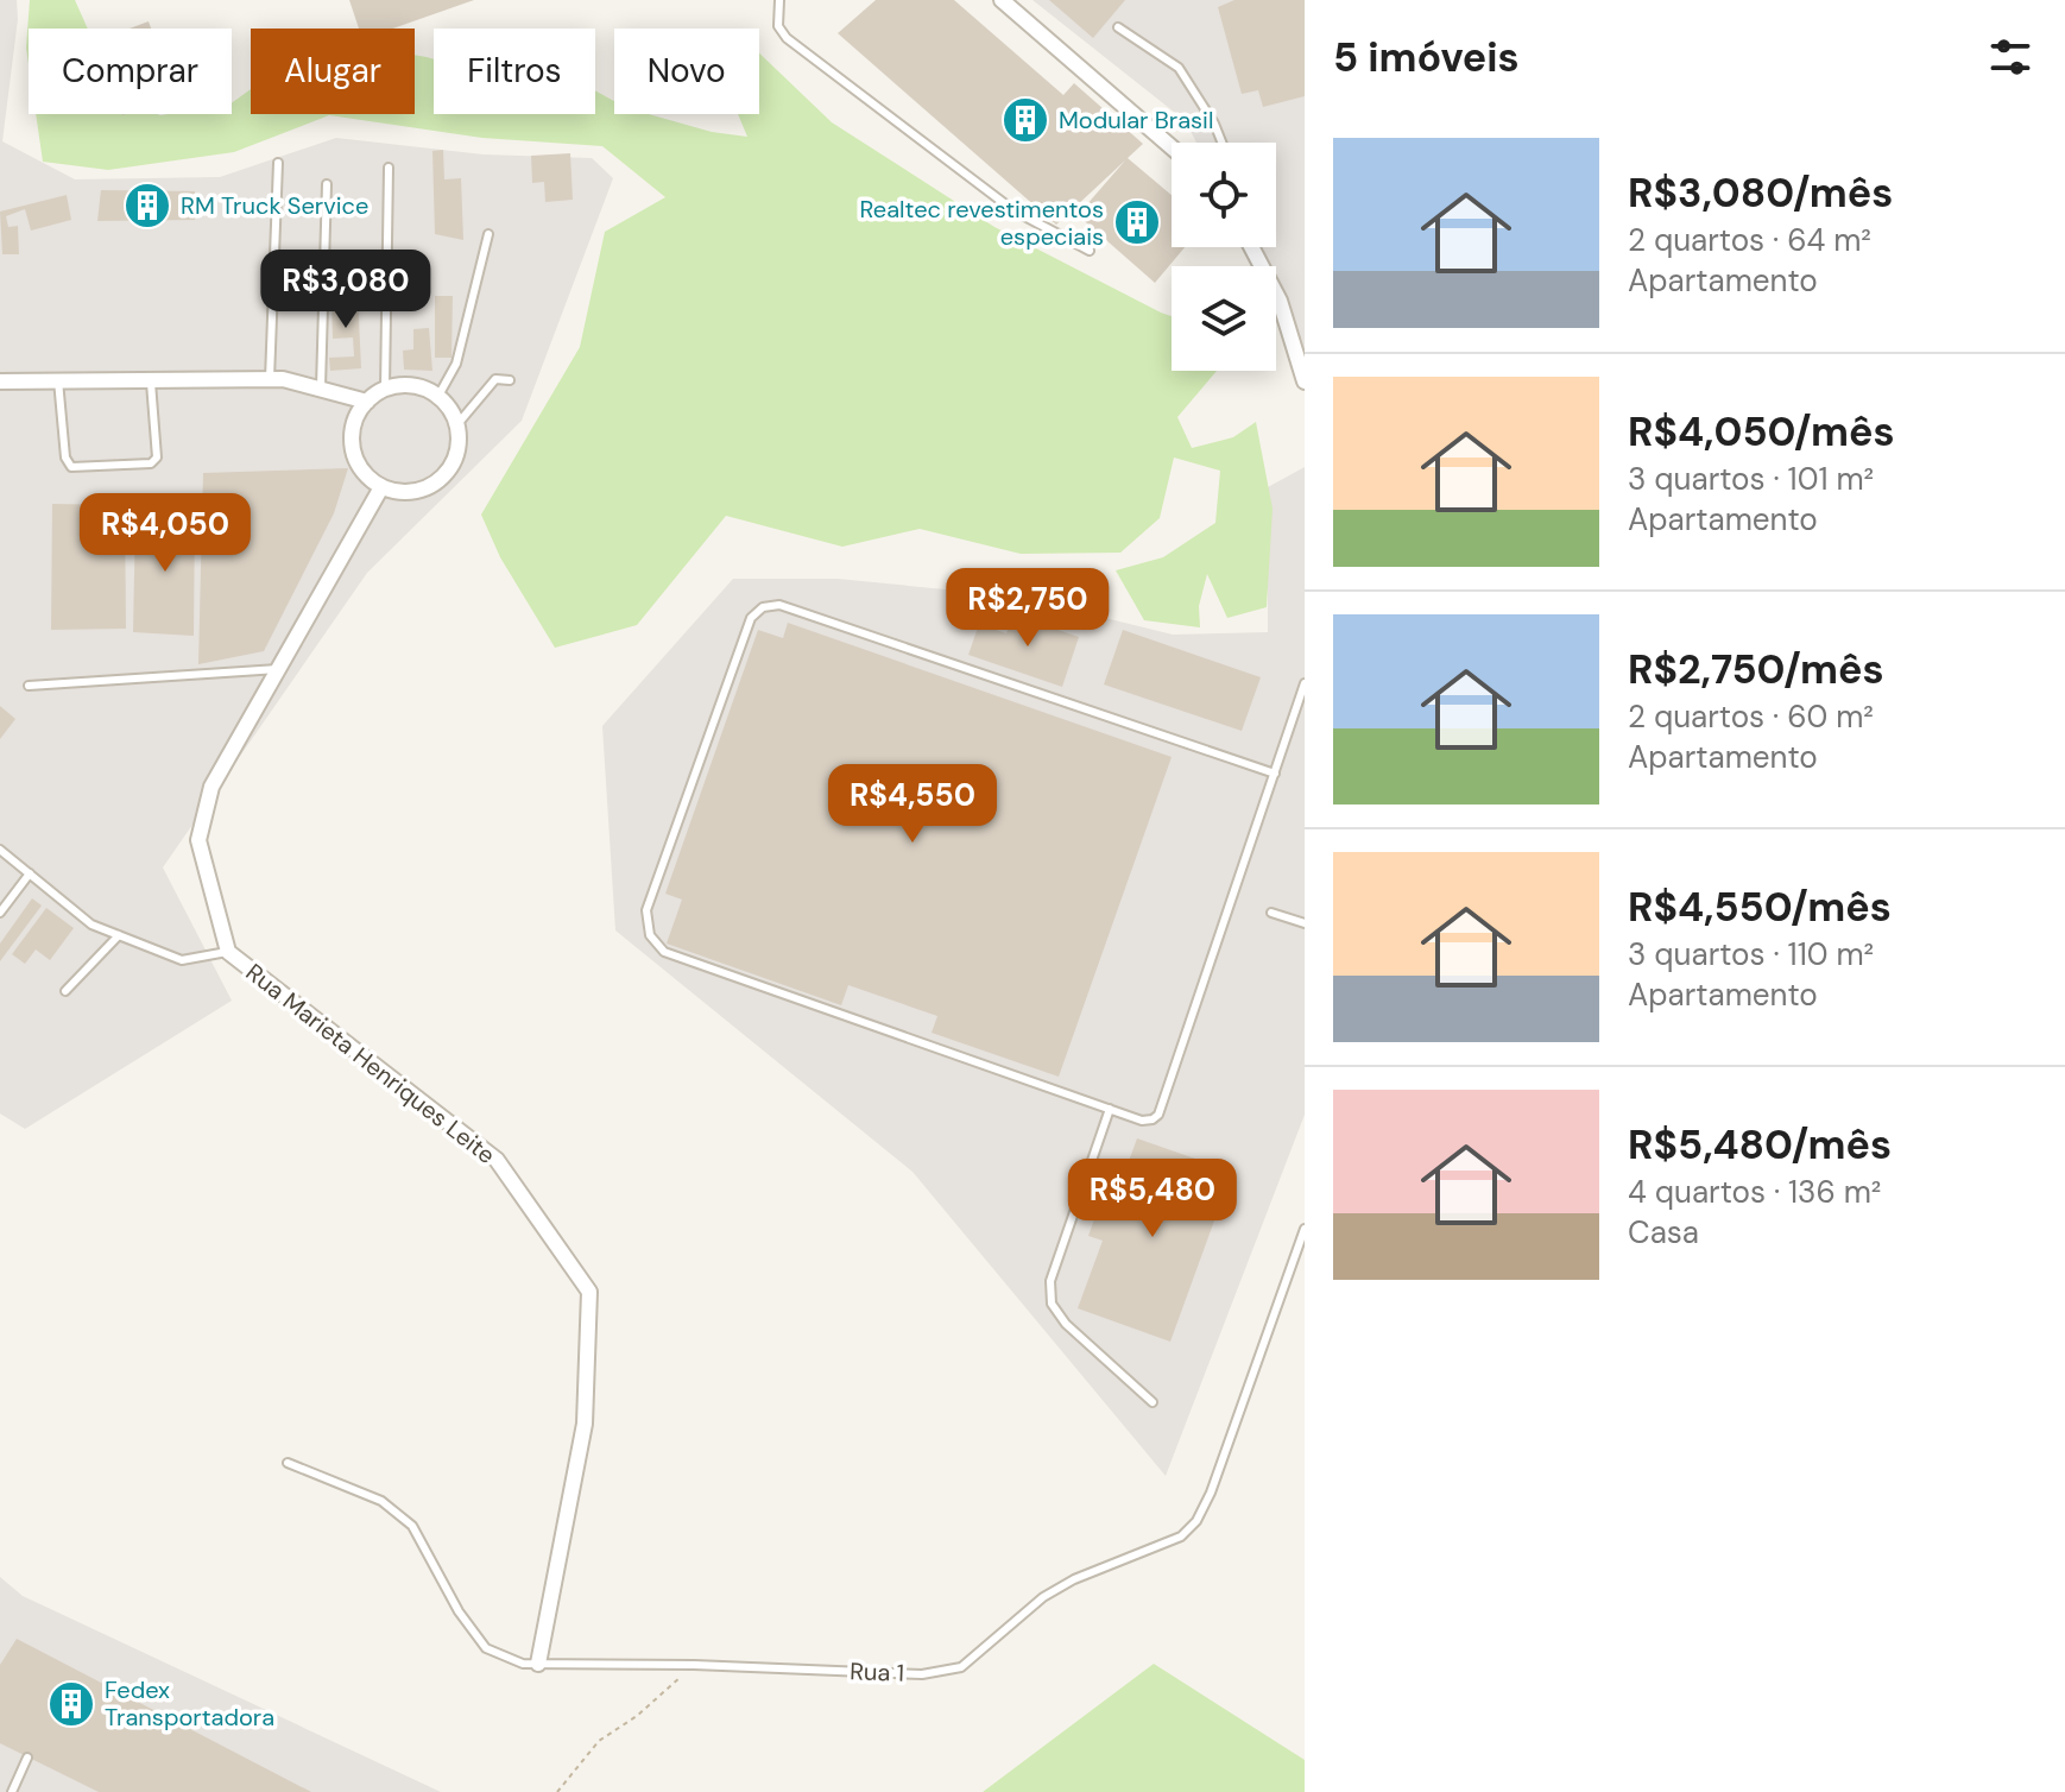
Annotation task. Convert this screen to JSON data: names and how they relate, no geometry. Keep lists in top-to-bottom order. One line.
{"streets":{"street":["Rua Marieta Henriques Leite"],"lane":["Rua 1"]},"crossings":[["Rua Marieta Henriques Leite","Rua 1"]],"places":{"building":["Modular Brasil","RM Truck Service","Realtec revestimentos especiais","Fedex Transportadora"]},"page":{"heading":"5 imóveis","chip":["Comprar","Alugar","Filtros","Novo"],"list":[{"name":"R$3,080/mês","note":"2 quartos · 64 m² · Apartamento"},{"name":"R$4,050/mês","note":"3 quartos · 101 m² · Apartamento"},{"name":"R$2,750/mês","note":"2 quartos · 60 m² · Apartamento"},{"name":"R$4,550/mês","note":"3 quartos · 110 m² · Apartamento"},{"name":"R$5,480/mês","note":"4 quartos · 136 m² · Casa"}],"price":["R$3,080","R$4,050","R$2,750","R$4,550","R$5,480"]}}
